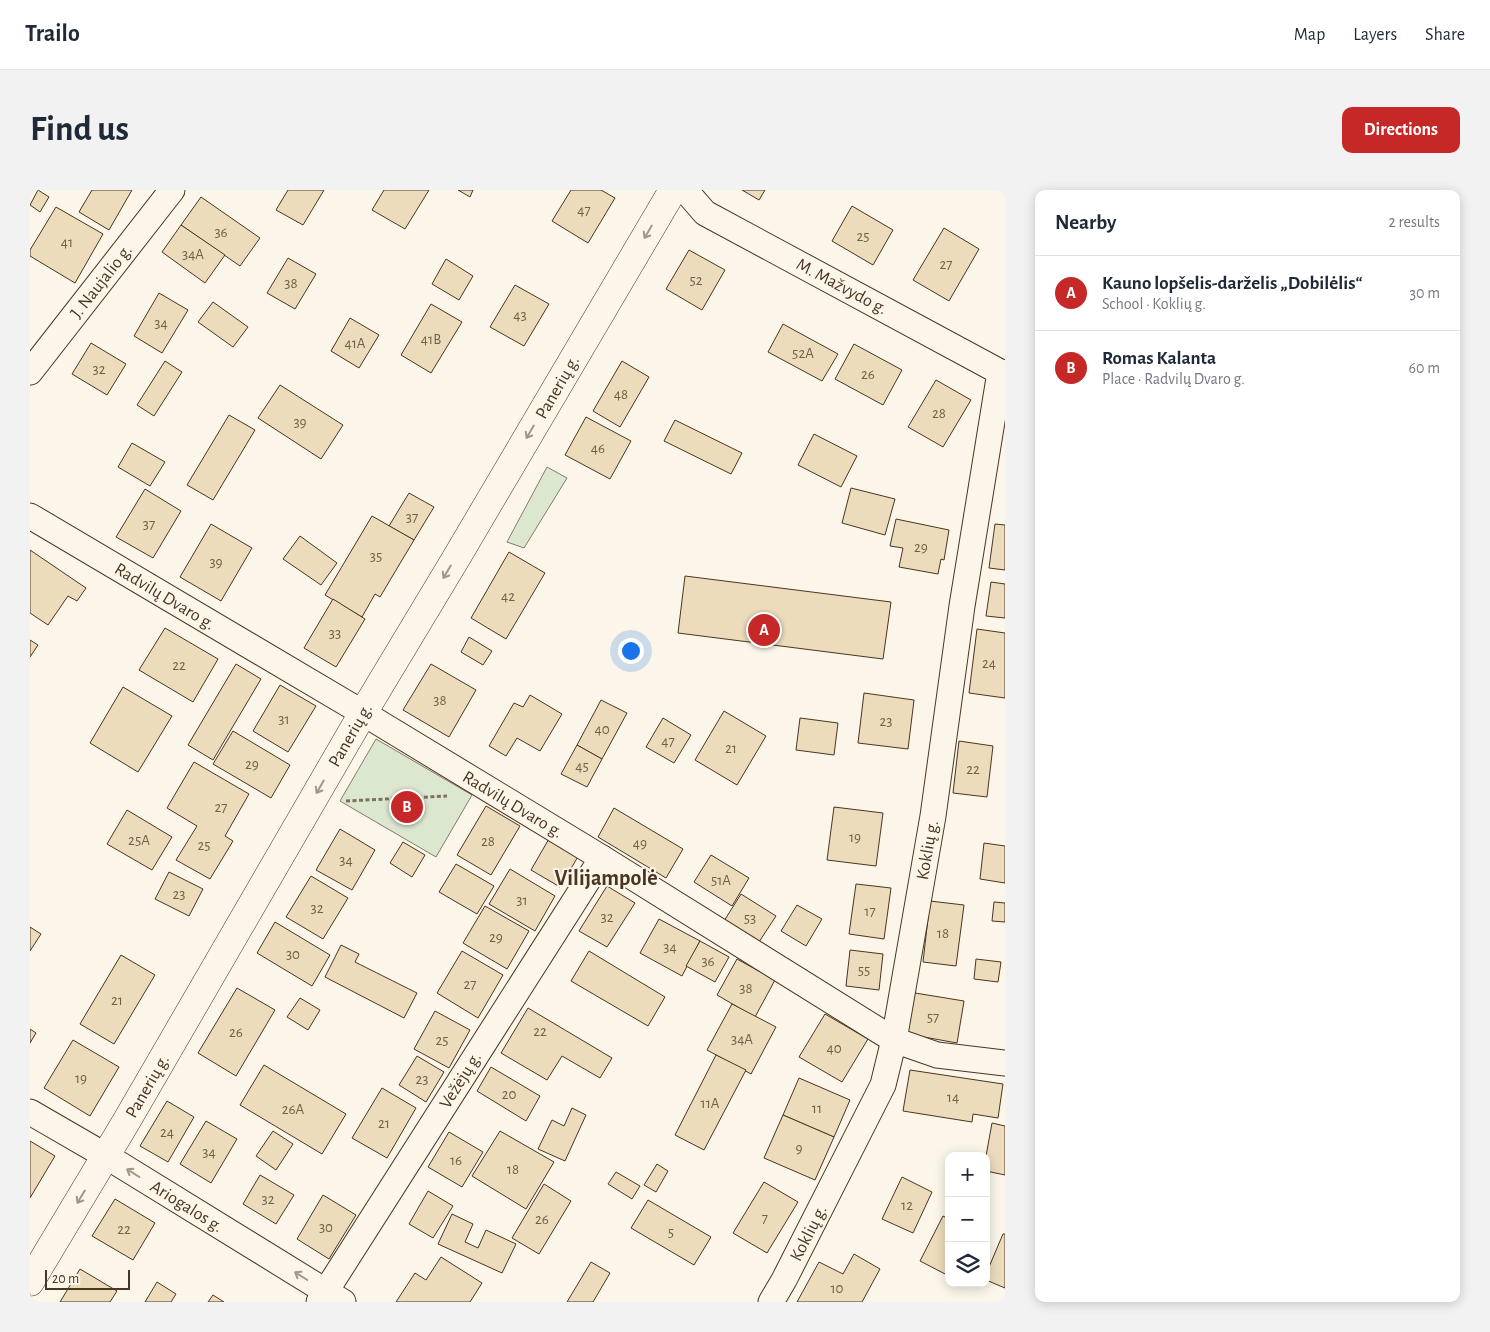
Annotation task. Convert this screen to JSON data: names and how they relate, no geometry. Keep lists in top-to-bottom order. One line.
{"streets":{"street":["J. Naujalio g.","M. Mažvydo g.","Panerių g.","Radvilų Dvaro g.","Koklių g.","Vežėjų g.","Ariogalos g."]},"crossings":[["M. Mažvydo g.","Koklių g."],["Panerių g.","Radvilų Dvaro g."],["Panerių g.","Ariogalos g."],["Radvilų Dvaro g.","Koklių g."],["Radvilų Dvaro g.","Vežėjų g."],["Vežėjų g.","Ariogalos g."]],"one_way":["Panerių g.","Ariogalos g."],"districts":["Vilijampolė"],"house_numbers":["47","36","25","41","34A","27","52","38","43","34","41B","41A","52A","32","26","48","28","39","46","37","37","29","35","39","42","33","24","22","38","31","23","40","47","21","29","45","22","27","19","25A","28","49","25","34","51A","23","31","32","17","32","53","18","29","34","30","36","55","27","38","21","57","22","26","34A","25","40","19","23","20","14","11A","11","26A","21","24","9","34","16","18","32","12","7","26","30","22","5","10"],"scale_bar":"20 m","page":{"header":"Trailo","nav":["Map","Layers","Share"],"buttons":"Directions","title":"Find us","heading":["Nearby","2 results"],"list":[{"mark":"A","name":"Kauno lopšelis-darželis „Dobilėlis“","note":"School · Koklių g.","value":"30 m"},{"mark":"B","name":"Romas Kalanta","note":"Place · Radvilų Dvaro g.","value":"60 m"}],"pins":["A","B"],"map_buttons":["+","−"],"scale":"20 m"}}
